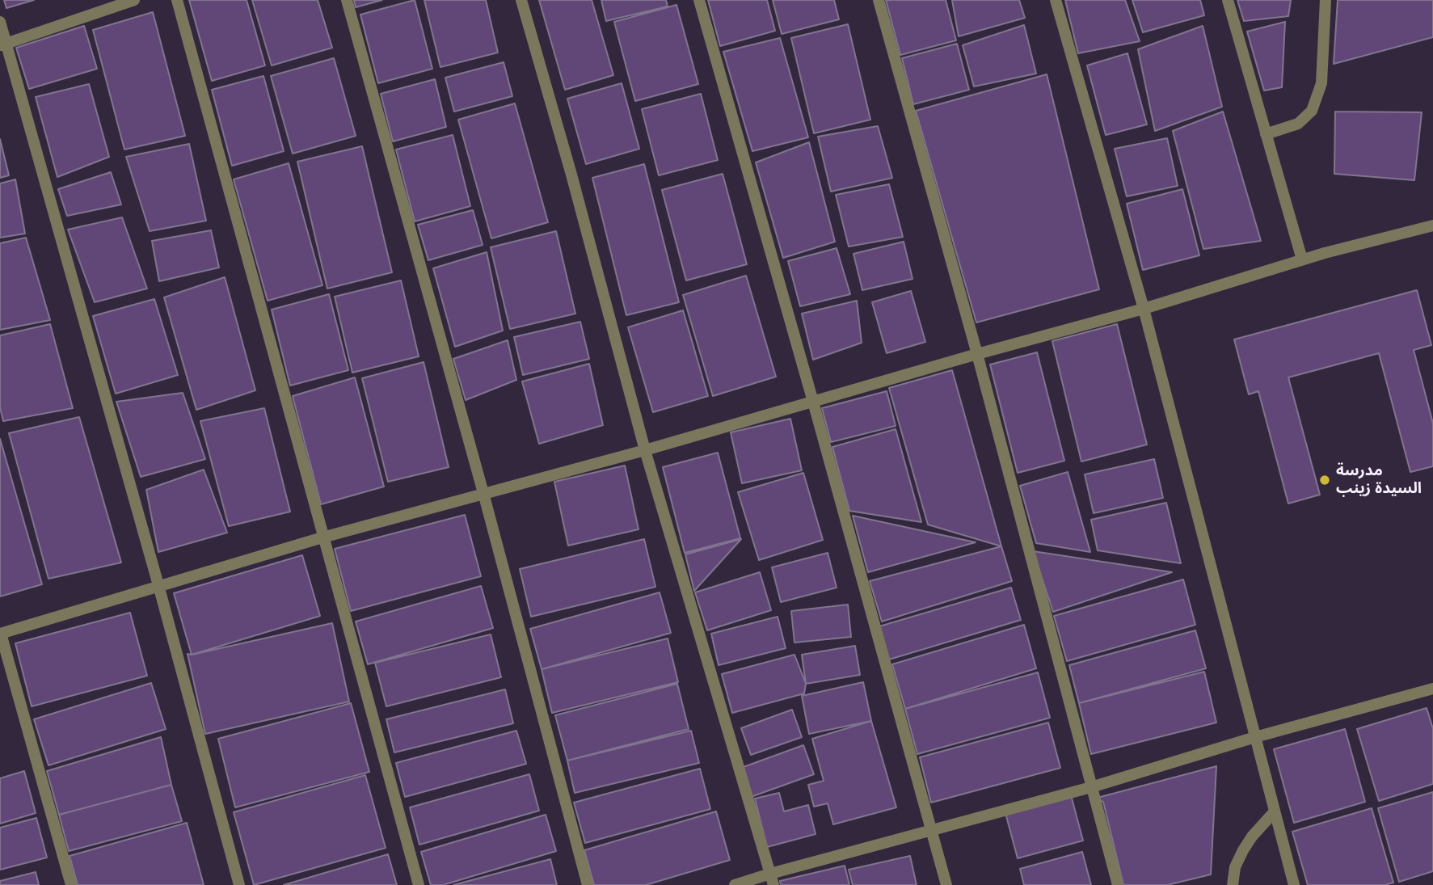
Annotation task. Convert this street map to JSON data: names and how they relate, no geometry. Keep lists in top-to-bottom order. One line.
{"places":["مدرسة السيدة زينب"]}
